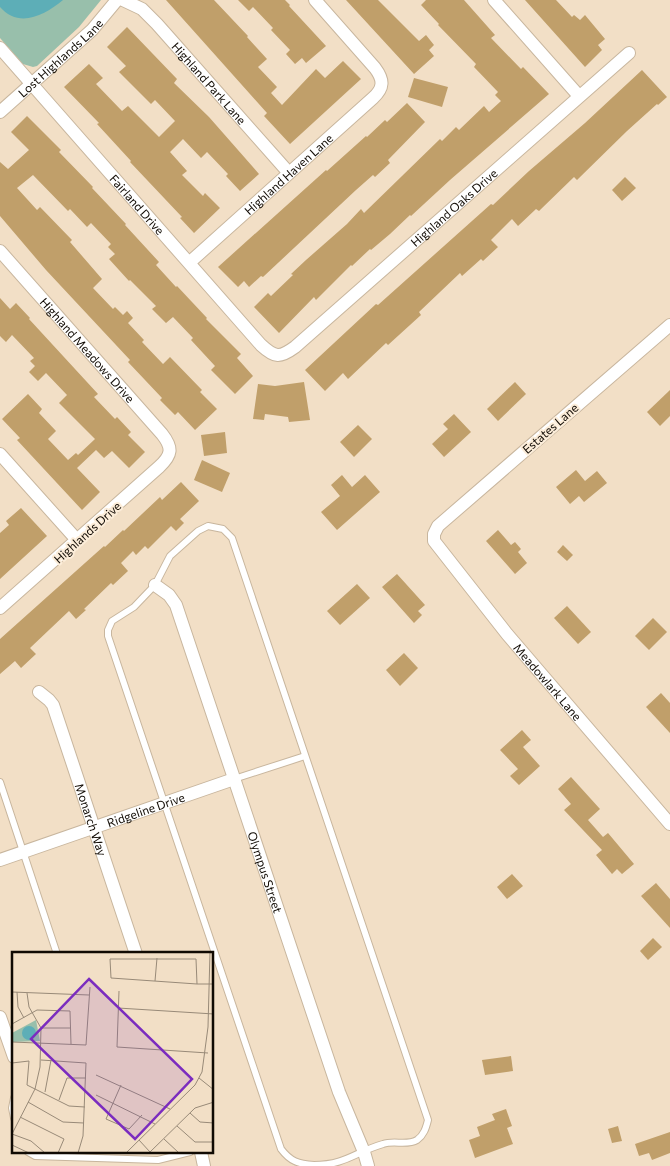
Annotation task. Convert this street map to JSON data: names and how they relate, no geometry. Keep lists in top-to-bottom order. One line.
{"streets":{"street":["Lost Highlands Lane","Highland Park Lane","Highland Haven Lane","Fairland Drive","Highland Oaks Drive","Highland Meadows Drive","Estates Lane","Highlands Drive","Meadowlark Lane","Ridgeline Drive","Monarch Way","Olympus Street"]},"crossings":[["Lost Highlands Lane","Fairland Drive"],["Highland Park Lane","Highland Haven Lane"],["Highland Haven Lane","Fairland Drive"],["Fairland Drive","Highland Oaks Drive"],["Highland Meadows Drive","Highlands Drive"],["Estates Lane","Meadowlark Lane"],["Ridgeline Drive","Monarch Way"],["Ridgeline Drive","Olympus Street"]]}
